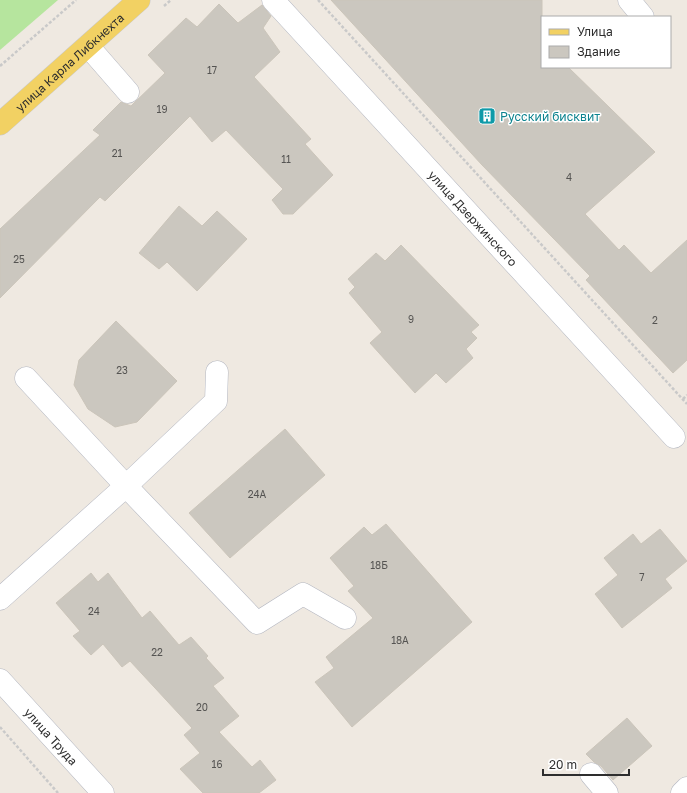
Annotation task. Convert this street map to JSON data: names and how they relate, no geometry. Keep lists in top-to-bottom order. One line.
{"streets":{"main road":["улица Карла Либкнехта"],"street":["улица Дзержинского","улица Труда"]},"places":{"building":["Русский бисквит"]},"house_numbers":["17","19","21","11","4","25","9","2","23","24А","18Б","7","24","18А","22","20","16"],"legend":["Улица","Здание"],"scale_bar":"20 m"}
